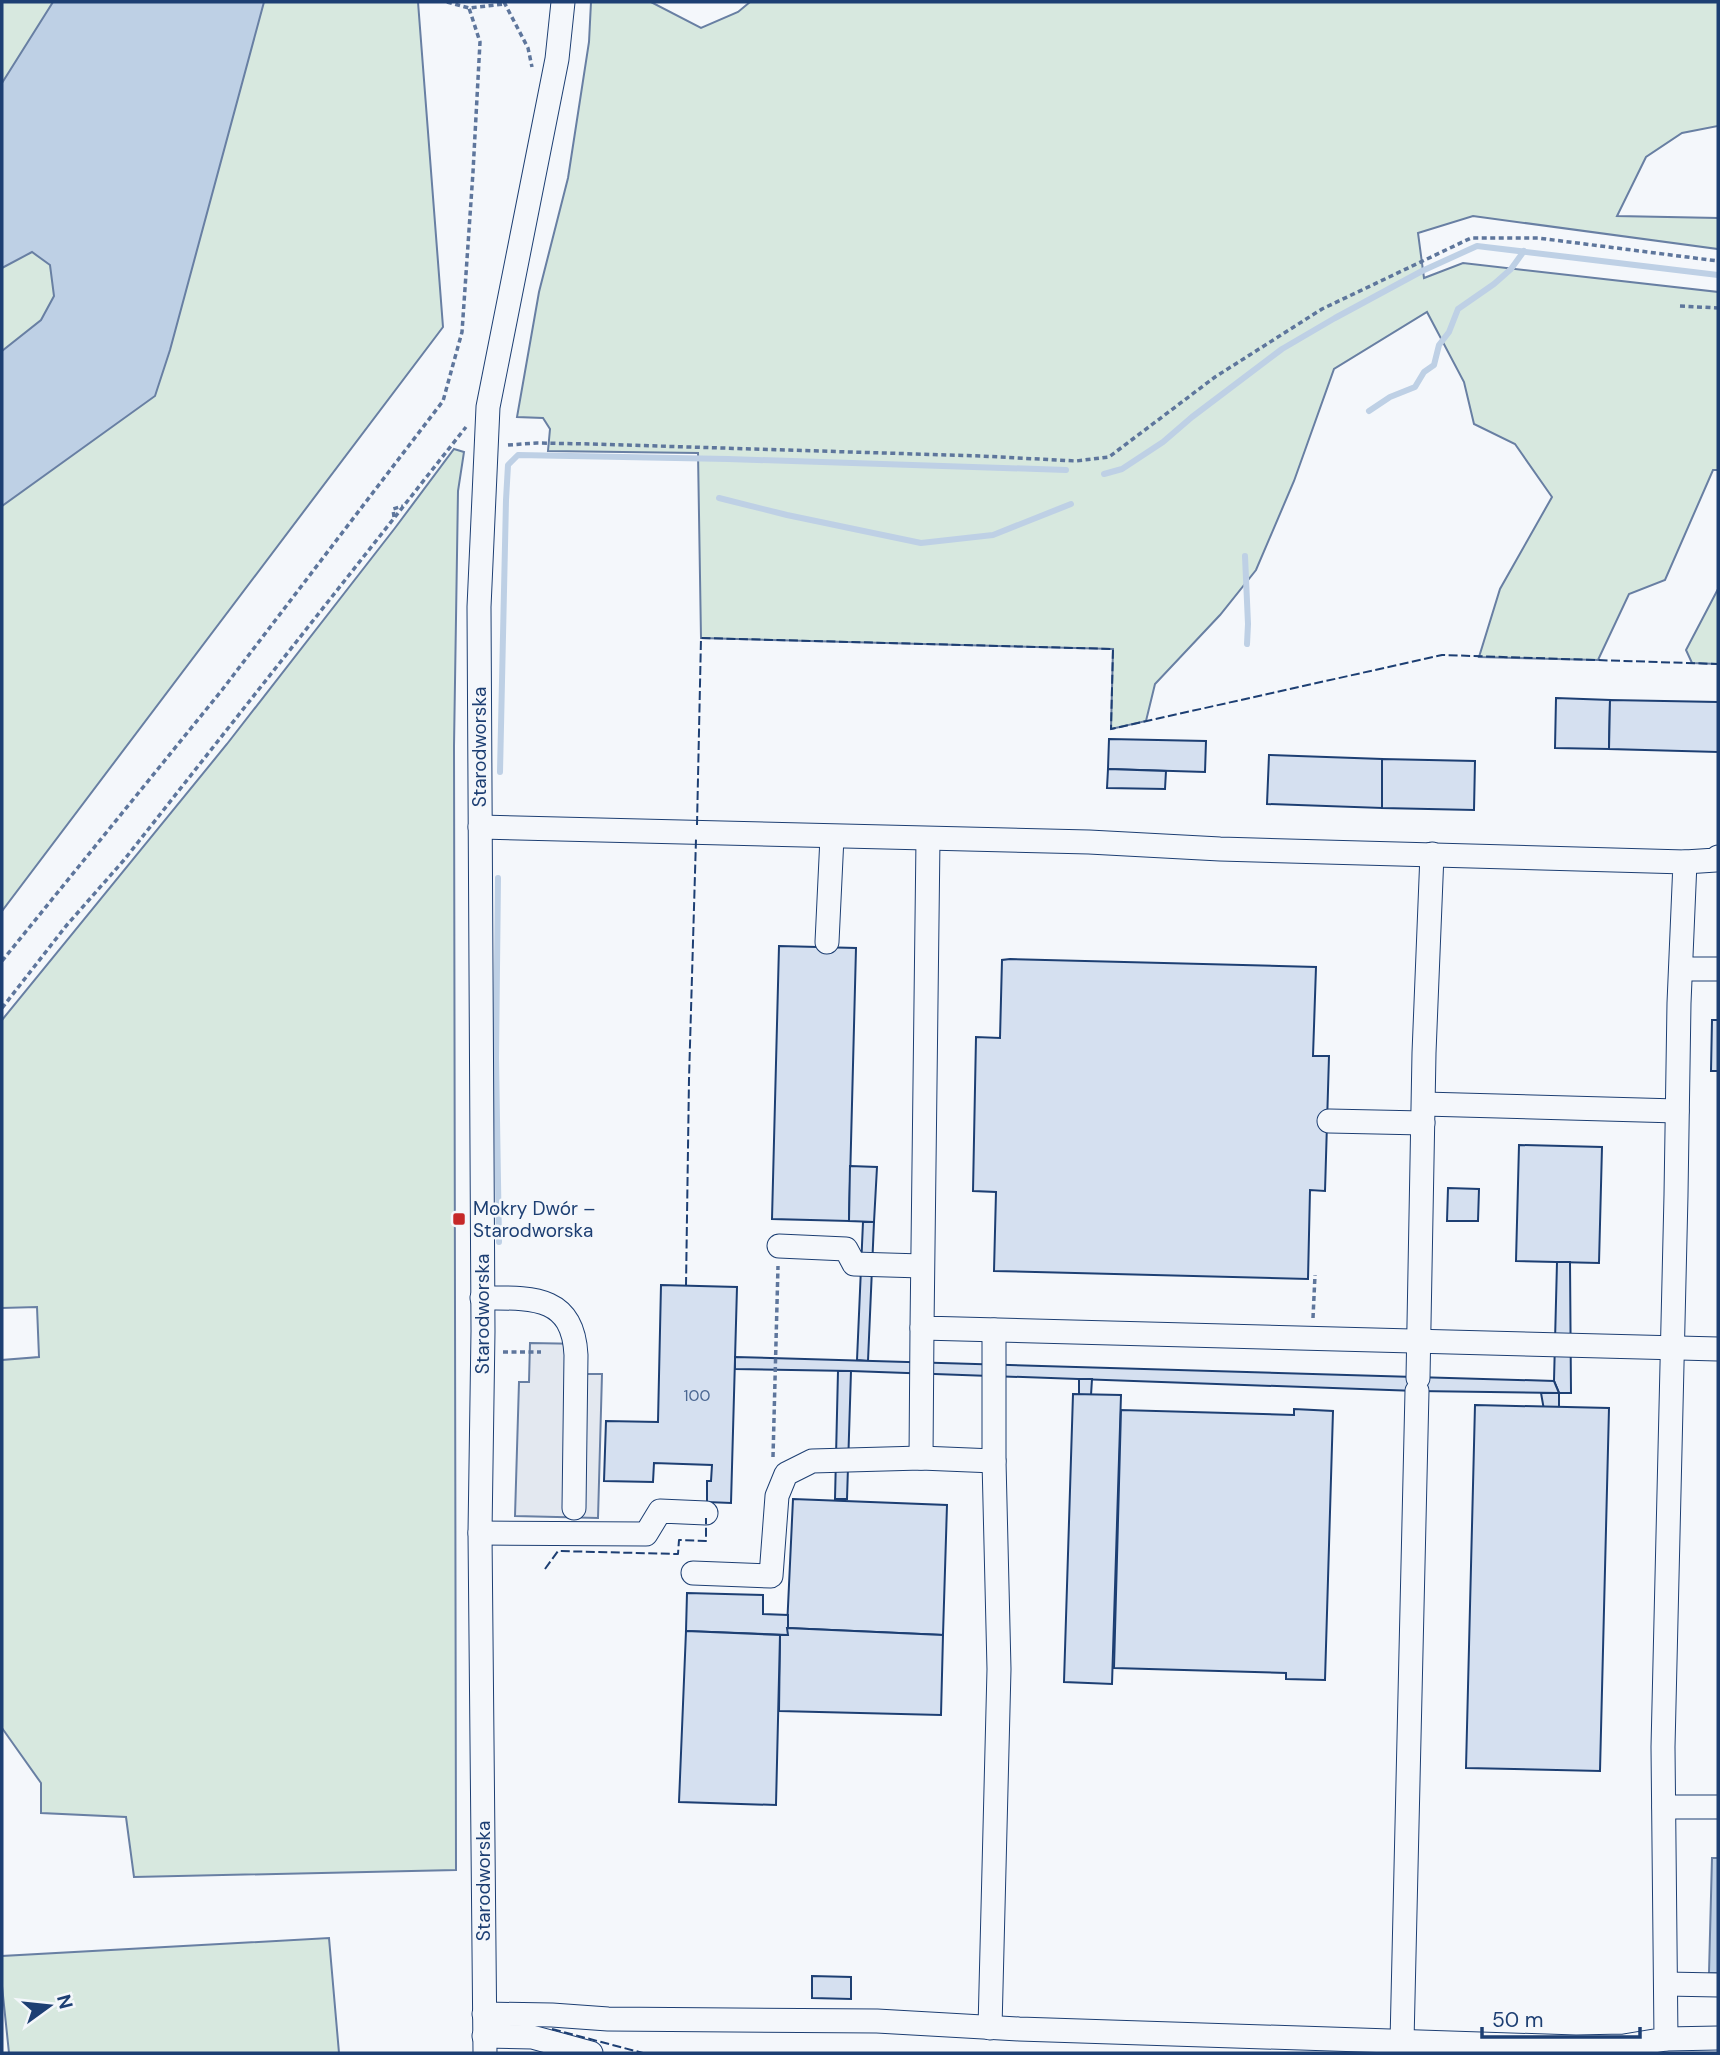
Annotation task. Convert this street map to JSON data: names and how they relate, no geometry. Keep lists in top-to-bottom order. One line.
{"streets":{"street":["Starodworska"]},"places":{"transit":["Mokry Dwór – Starodworska"]},"house_numbers":["100"],"scale_bar":"50 m","north":"right"}
